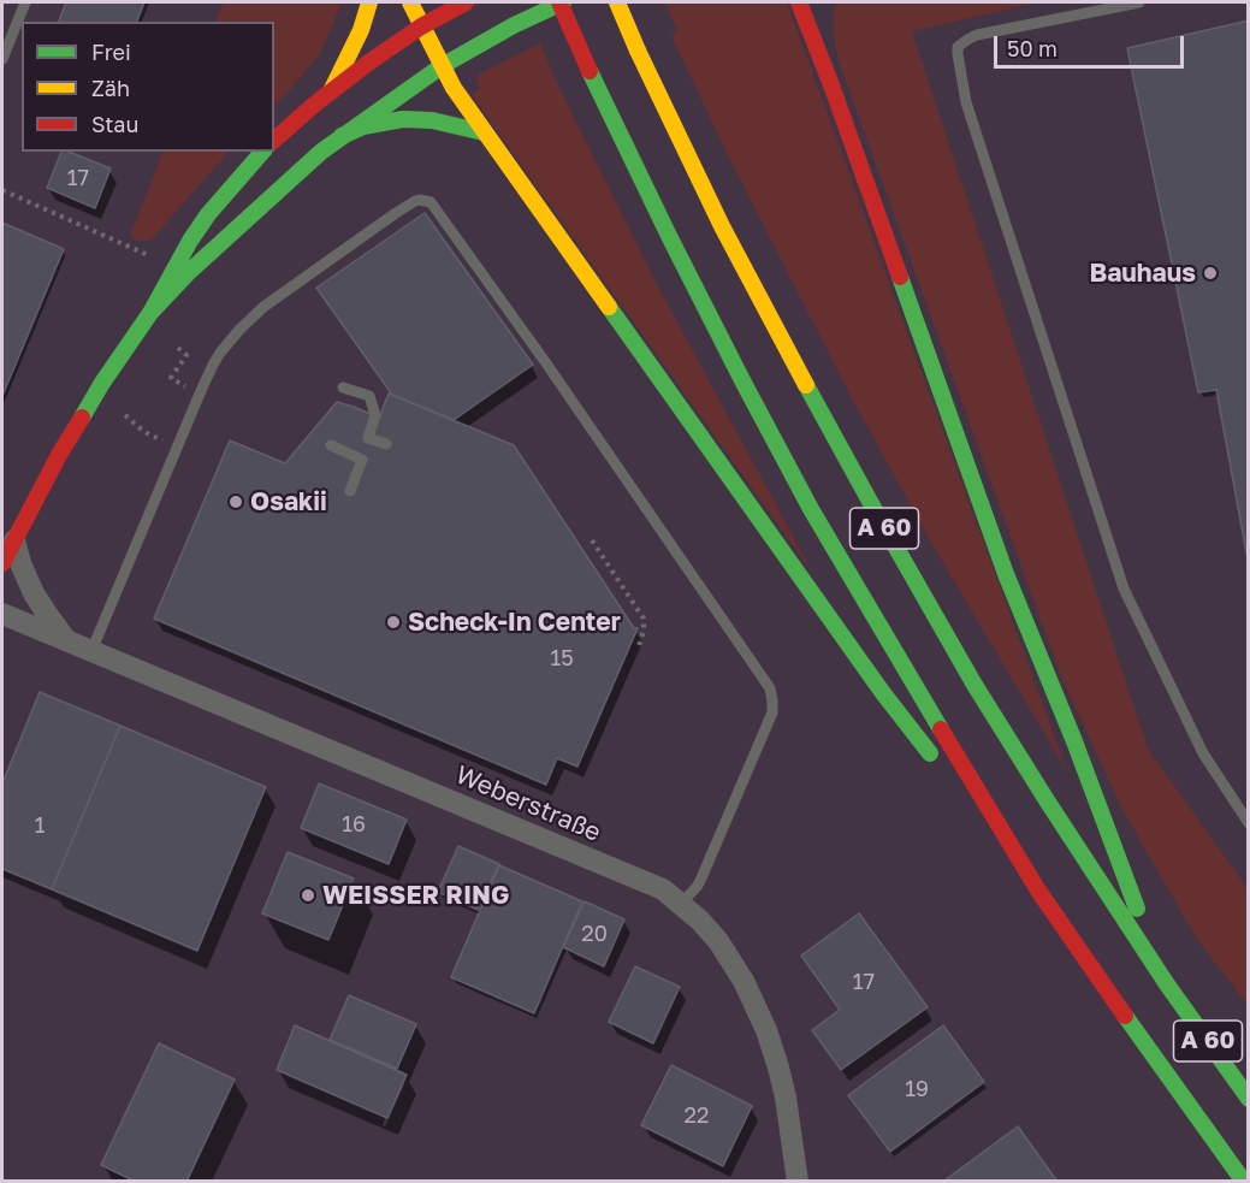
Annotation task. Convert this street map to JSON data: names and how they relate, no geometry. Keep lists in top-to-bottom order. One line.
{"streets":{"main road":["A 60"],"street":["Weberstraße"]},"places":["Bauhaus","Osakii","Scheck-In Center","WEISSER RING"],"house_numbers":["17","15","16","1","20","17","19","22"],"legend":["Frei","Zäh","Stau"],"scale_bar":"50 m"}
